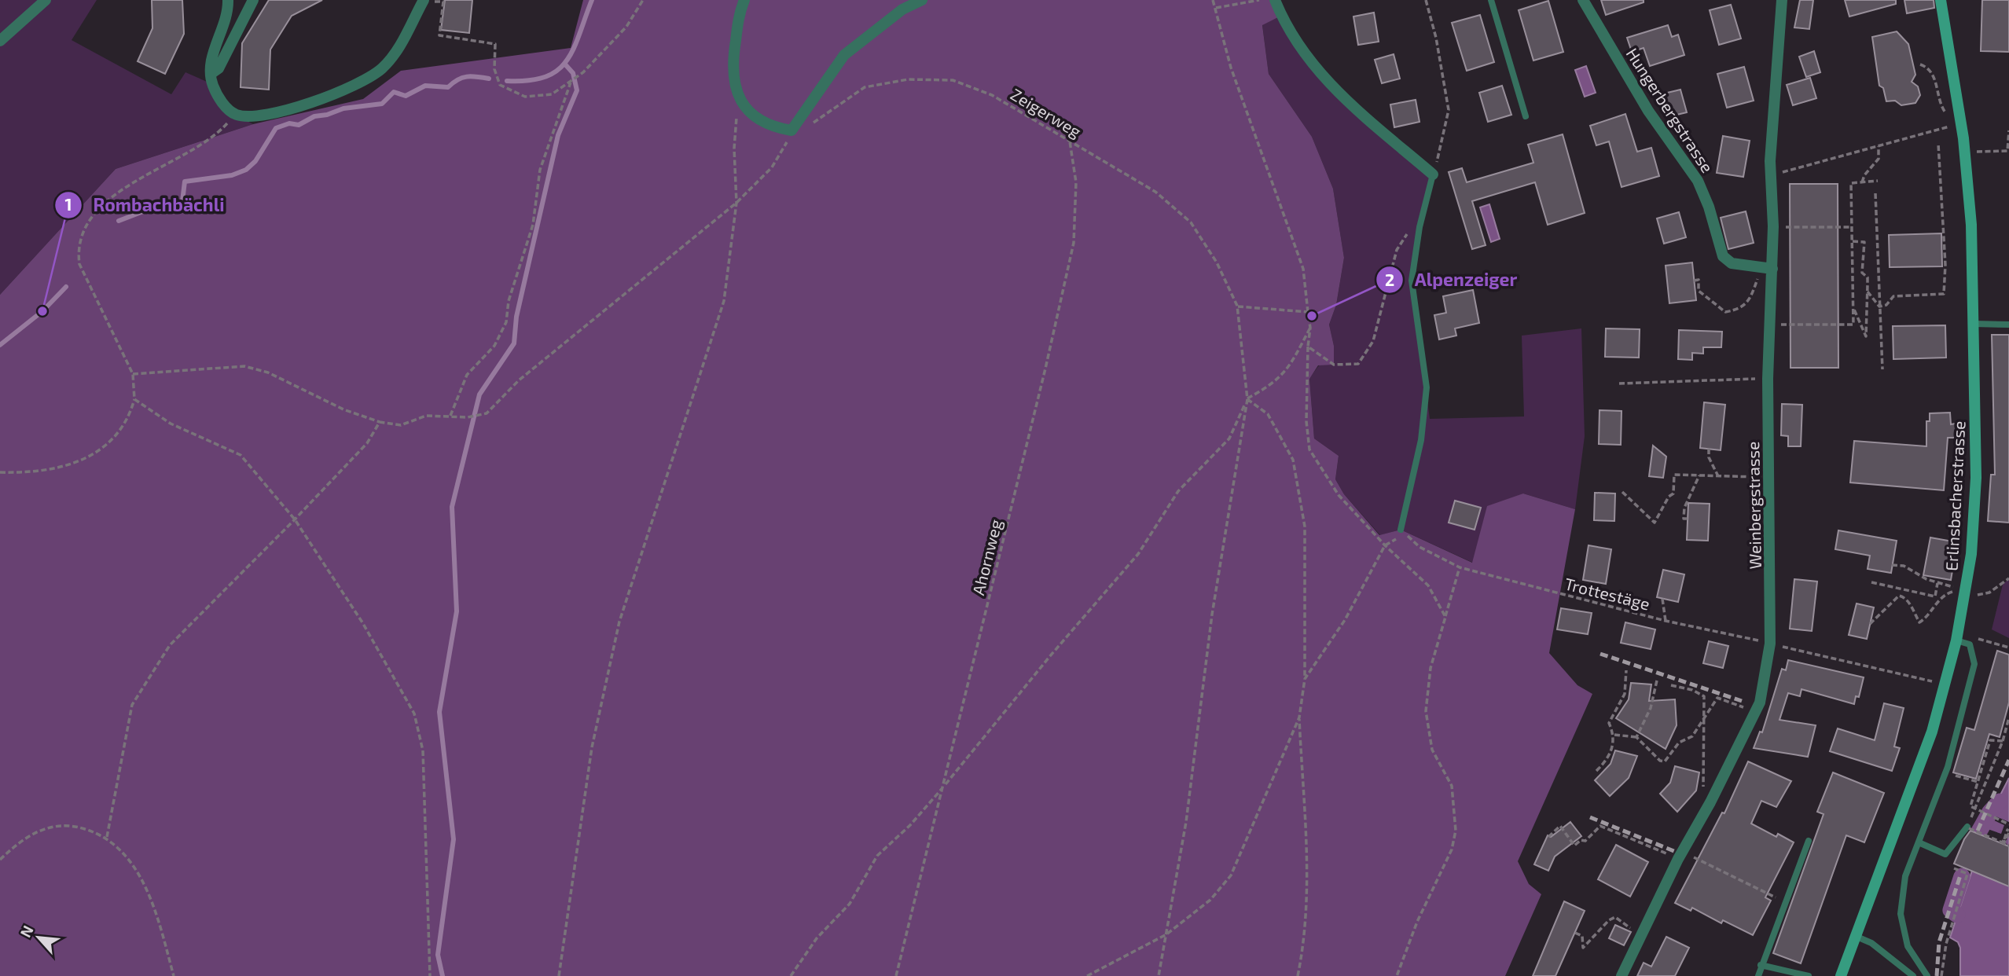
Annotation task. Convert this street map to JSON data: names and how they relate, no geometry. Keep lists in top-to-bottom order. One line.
{"streets":{"main road":["Erlinsbacherstrasse"],"street":["Hungerbergstrasse","Weinbergstrasse"],"path":["Zeigerweg","Ahornweg","Trottestäge"]},"crossings":[["Hungerbergstrasse","Weinbergstrasse"],["Zeigerweg","Ahornweg"]],"places":["Rombachbächli","Alpenzeiger"],"north":"top left"}
